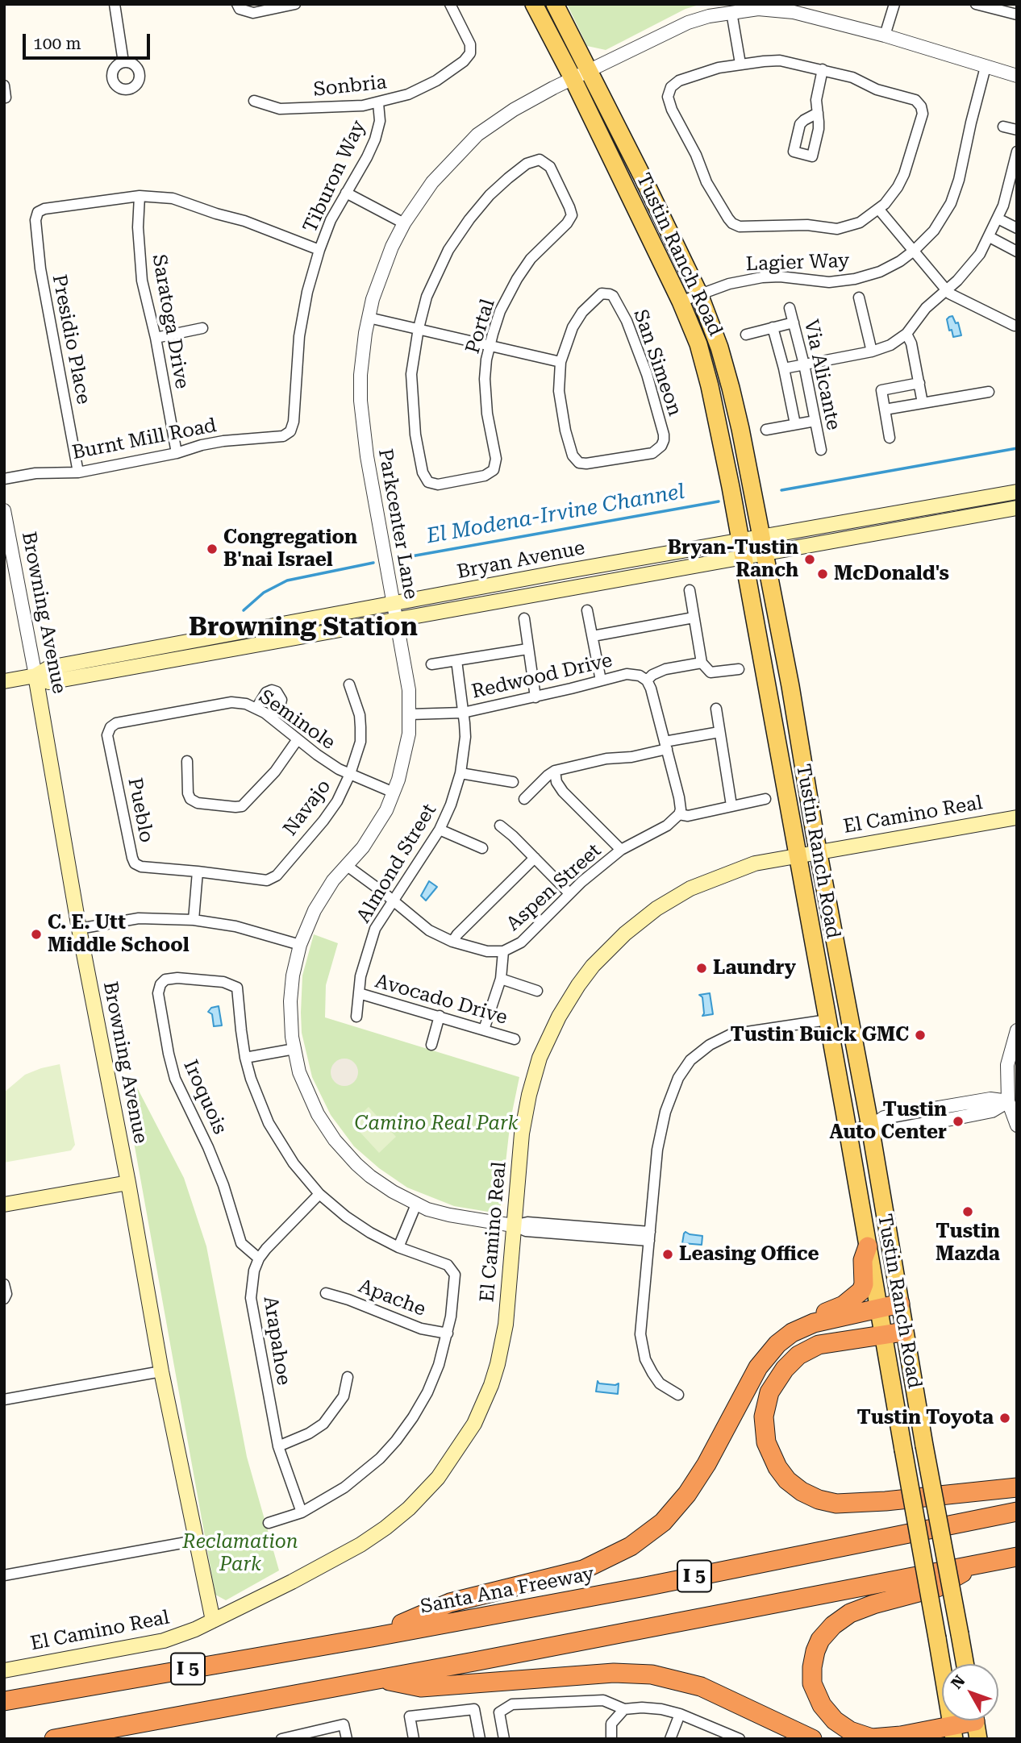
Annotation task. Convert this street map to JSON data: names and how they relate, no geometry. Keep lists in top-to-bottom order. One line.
{"streets":{"highway":["I 5","Santa Ana Freeway"],"main road":["Tustin Ranch Road","Bryan Avenue","Browning Avenue","El Camino Real"],"street":["Sonbria","Tiburon Way","Lagier Way","Saratoga Drive","Portal","Presidio Place","San Simeon","Via Alicante","Burnt Mill Road","Parkcenter Lane","Redwood Drive","Seminole","Navajo","Pueblo","Almond Street","Aspen Street","Avocado Drive","Iroquois","Apache","Arapahoe"]},"crossings":[["Sonbria","Tiburon Way"],["Tiburon Way","Burnt Mill Road"],["Tustin Ranch Road","Lagier Way"],["Tustin Ranch Road","Parkcenter Lane"],["Tustin Ranch Road","Bryan Avenue"],["Tustin Ranch Road","El Camino Real"],["Lagier Way","Parkcenter Lane"],["Saratoga Drive","Presidio Place"],["Saratoga Drive","Burnt Mill Road"],["Presidio Place","Burnt Mill Road"],["Parkcenter Lane","Bryan Avenue"],["Parkcenter Lane","Redwood Drive"],["Parkcenter Lane","Seminole"],["Parkcenter Lane","El Camino Real"],["Parkcenter Lane","Aspen Street"],["Bryan Avenue","Browning Avenue"],["Browning Avenue","El Camino Real"],["Redwood Drive","Almond Street"],["Seminole","Navajo"],["Seminole","Pueblo"],["Navajo","Pueblo"],["Almond Street","Aspen Street"],["Almond Street","Avocado Drive"],["Iroquois","Arapahoe"]],"districts":["Browning Station"],"water":["El Modena-Irvine Channel"],"parks":["Camino Real Park","Reclamation Park"],"places":["Congregation B'nai Israel","Bryan-Tustin Ranch","McDonald's","C. E. Utt Middle School","Laundry","Tustin Buick GMC","Tustin Auto Center","Tustin Mazda","Leasing Office","Tustin Toyota"],"scale_bar":"100 m","north":"top left"}
